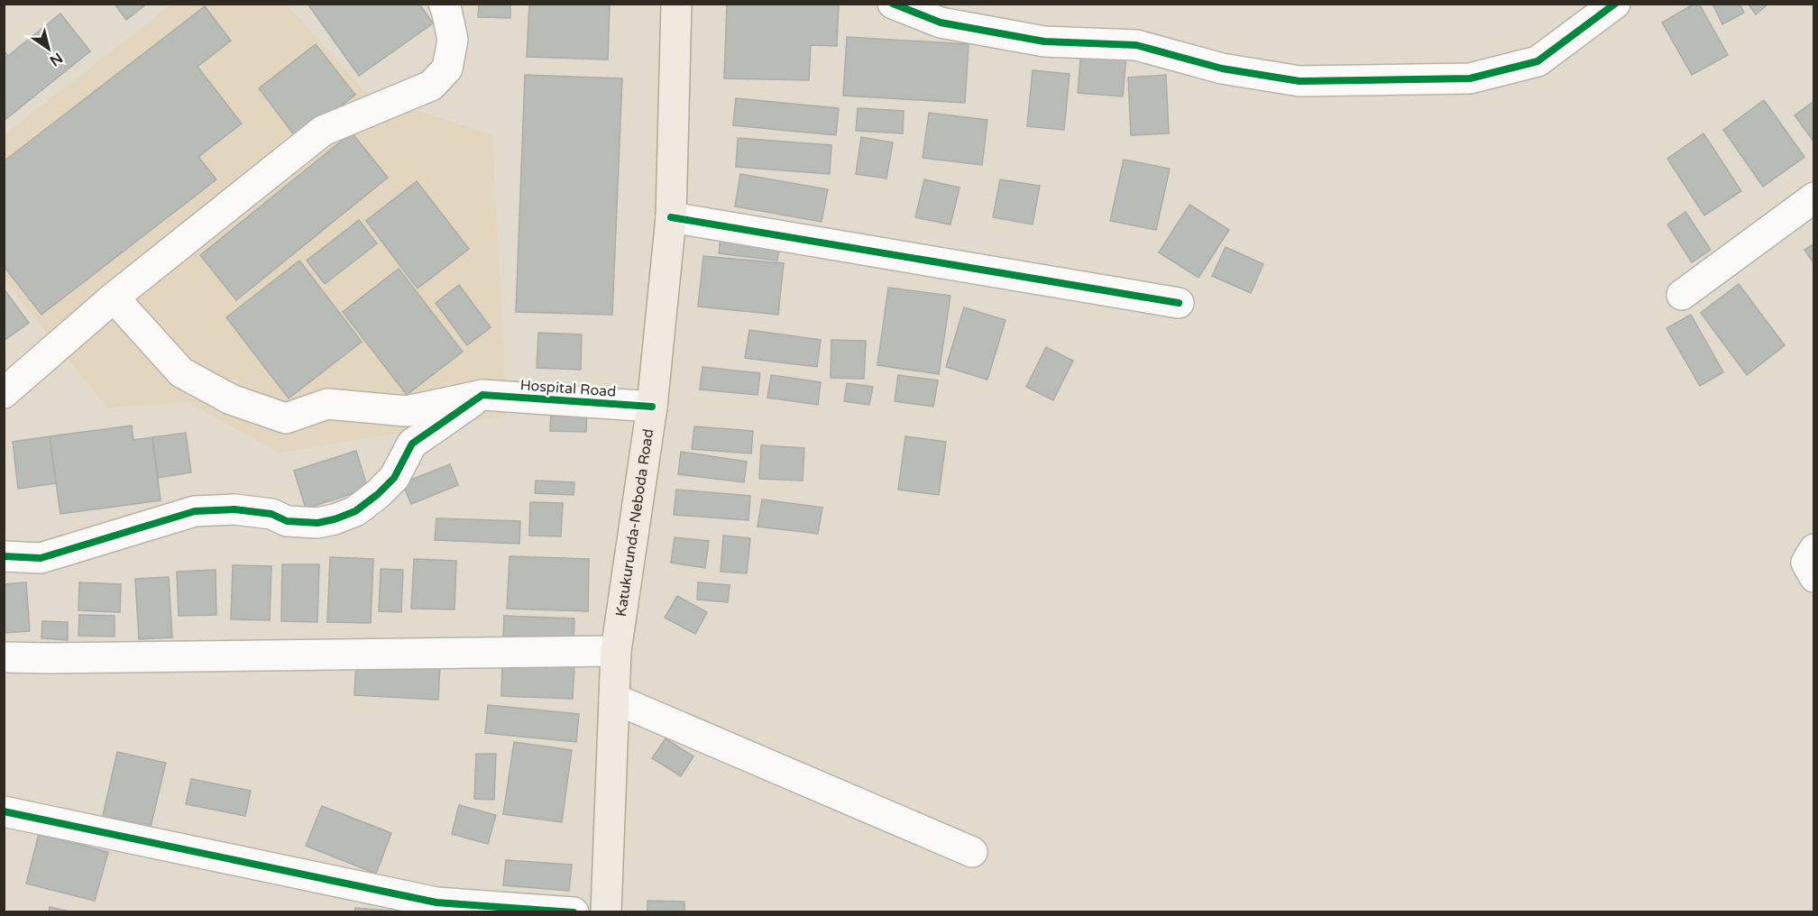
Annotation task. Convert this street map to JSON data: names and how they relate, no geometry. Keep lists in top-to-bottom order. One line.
{"streets":{"main road":["Katukurunda-Neboda Road"],"street":["Hospital Road"]},"crossings":[["Hospital Road","Katukurunda-Neboda Road"]],"north":"bottom right"}
